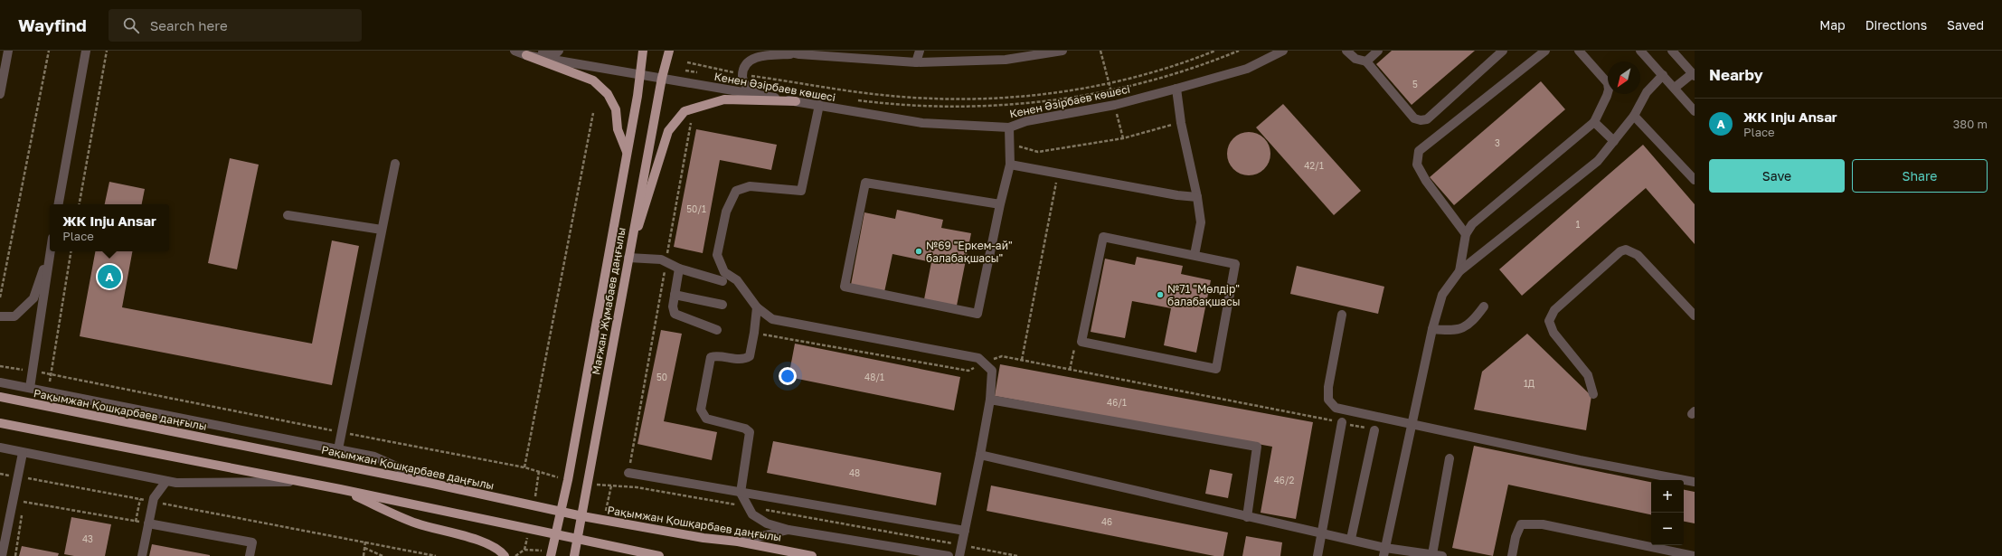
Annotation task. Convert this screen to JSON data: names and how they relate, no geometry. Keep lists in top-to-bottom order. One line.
{"streets":{"main road":["Мағжан Жұмабаев даңғылы","Рақымжан Қошқарбаев даңғылы"],"street":["Кенен Әзірбаев көшесі"]},"crossings":[["Кенен Әзірбаев көшесі","Мағжан Жұмабаев даңғылы"],["Мағжан Жұмабаев даңғылы","Рақымжан Қошқарбаев даңғылы"]],"places":["№69 \"Еркем-ай\" балабақшасы\"","№71 \"Мөлдір\" балабақшасы"],"house_numbers":["5","3","42/1","50/1","1","50","48/1","1Д","46/1","48","46/2","46","43"],"north":"bottom left","page":{"header":"Wayfind","search":"Search here","nav":["Map","Directions","Saved"],"heading":"Nearby","list":[{"mark":"A","name":"ЖК Inju Ansar","note":"Place","value":"380 m"}],"buttons":["Save","Share"],"popup":["ЖК Inju Ansar","Place"],"pins":"A","map_buttons":["+","−"]}}
